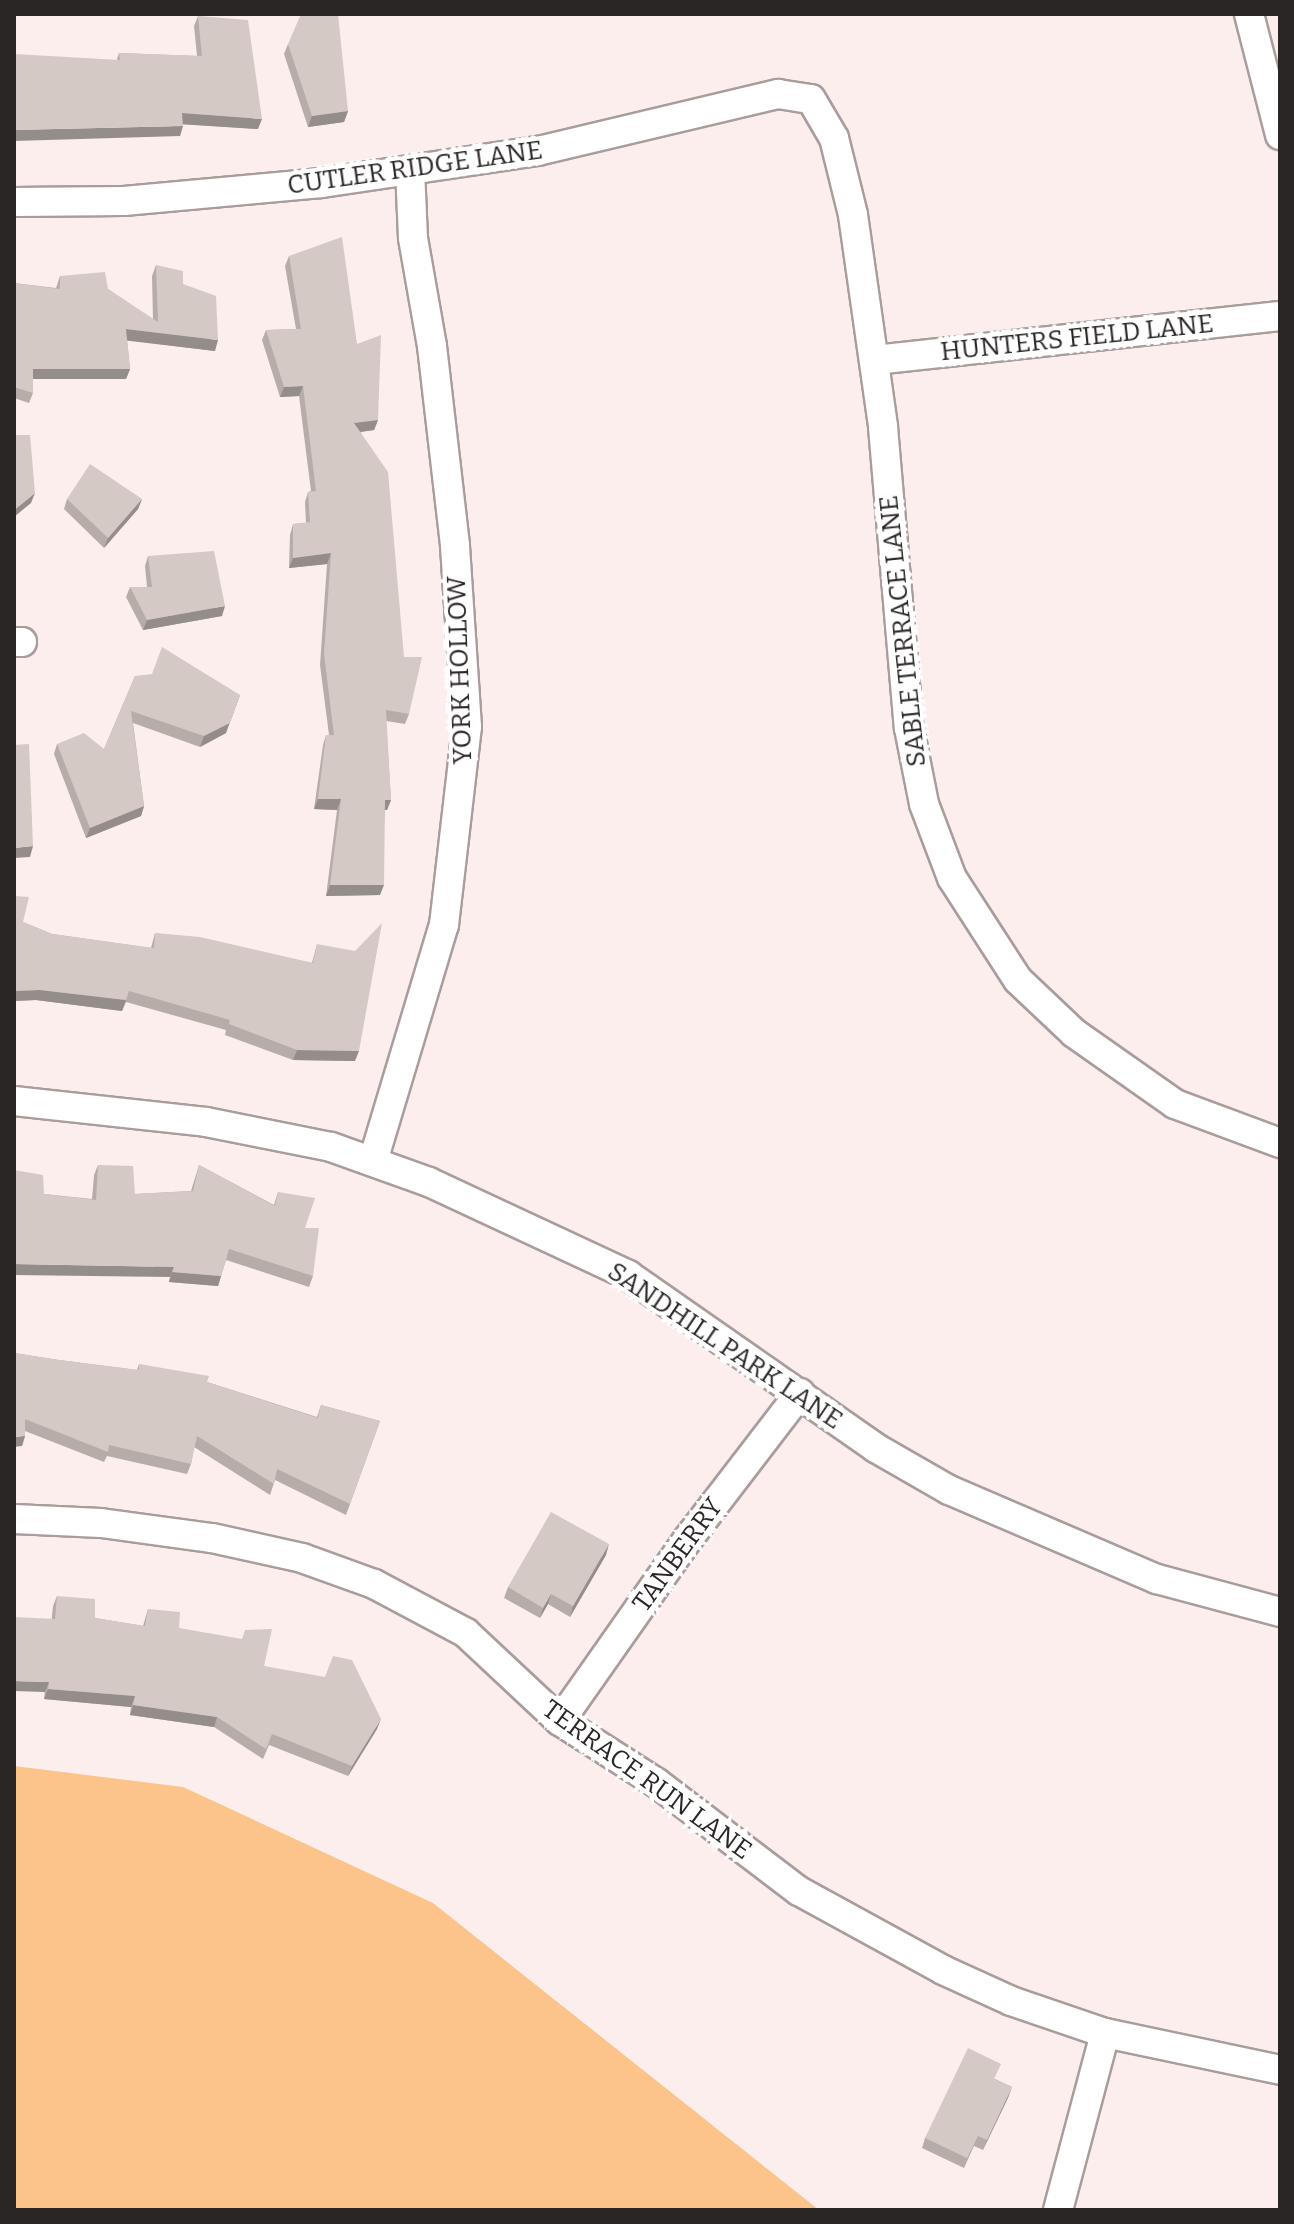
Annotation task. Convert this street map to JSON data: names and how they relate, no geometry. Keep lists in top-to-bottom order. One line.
{"streets":{"street":["CUTLER RIDGE LANE","HUNTERS FIELD LANE","SABLE TERRACE LANE","YORK HOLLOW","SANDHILL PARK LANE","TANBERRY","TERRACE RUN LANE"]},"crossings":[["CUTLER RIDGE LANE","SABLE TERRACE LANE"],["CUTLER RIDGE LANE","YORK HOLLOW"],["HUNTERS FIELD LANE","SABLE TERRACE LANE"],["YORK HOLLOW","SANDHILL PARK LANE"],["SANDHILL PARK LANE","TANBERRY"],["TANBERRY","TERRACE RUN LANE"]]}
